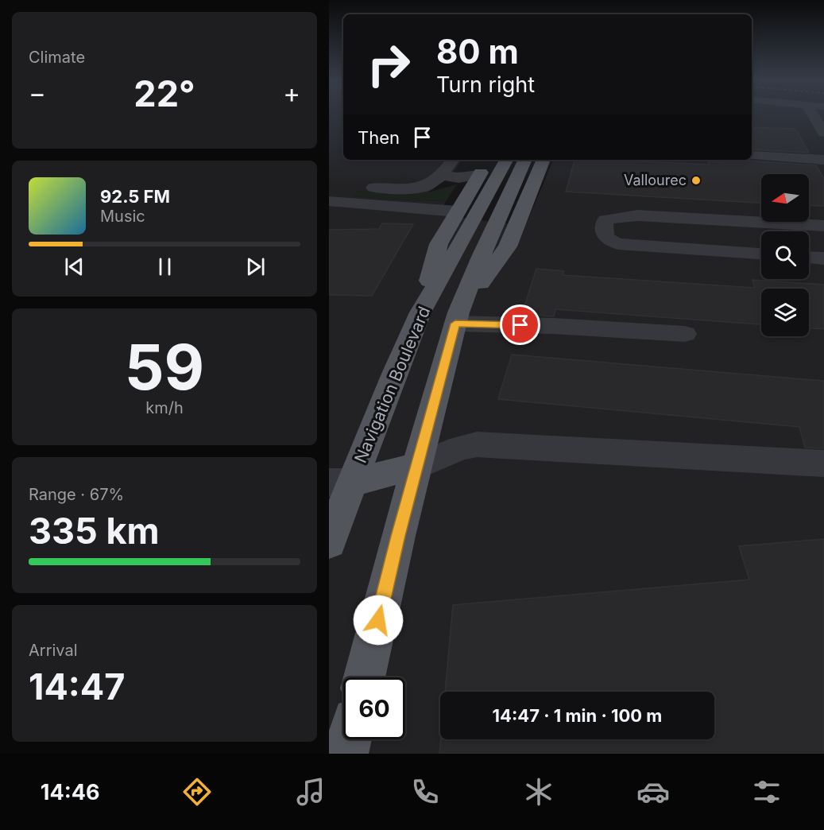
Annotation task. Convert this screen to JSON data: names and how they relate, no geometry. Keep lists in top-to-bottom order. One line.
{"streets":{"main road":["Navigation Boulevard"]},"places":["Vallourec"],"north":"left","page":{"tile":["Climate",["59","km/h"],["Range · 67%","335 km"],["Arrival","14:47"]],"turn":["80 m","Turn right"],"heat":["−","22°","+"],"then":"Then","song":["92.5 FM","Music"],"limit":"60","trip":"14:47 · 1 min · 100 m","tabs":"14:46"}}
